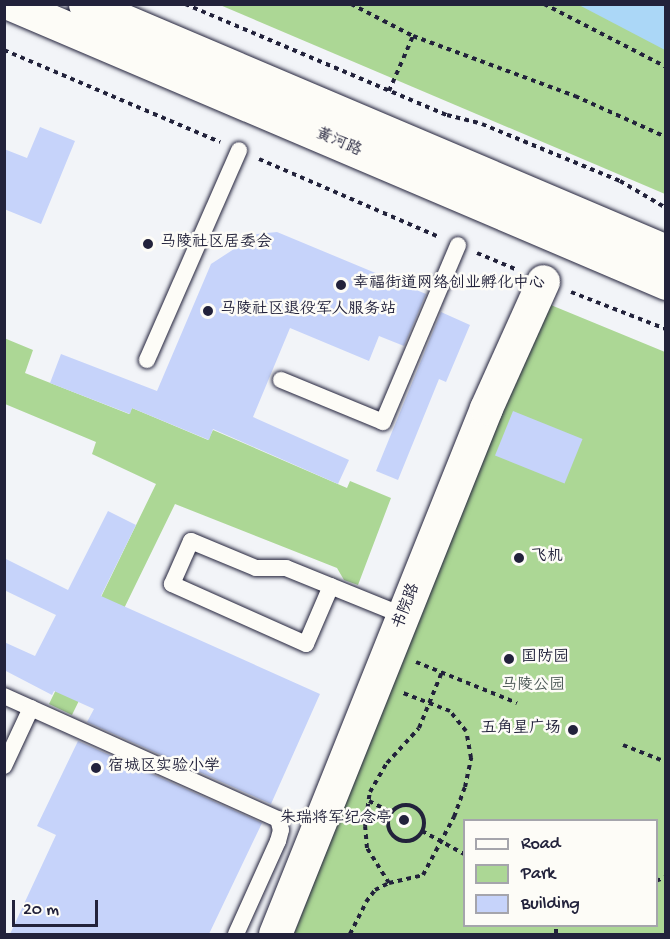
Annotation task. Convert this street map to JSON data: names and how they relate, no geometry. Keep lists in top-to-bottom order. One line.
{"streets":{"main road":["黄河路","书院路"]},"parks":["马陵公园"],"places":["马陵社区居委会","幸福街道网络创业孵化中心","马陵社区退役军人服务站","飞机","国防园","五角星广场","宿城区实验小学","朱瑞将军纪念亭"],"legend":["Road","Park","Building"],"scale_bar":"20 m"}
